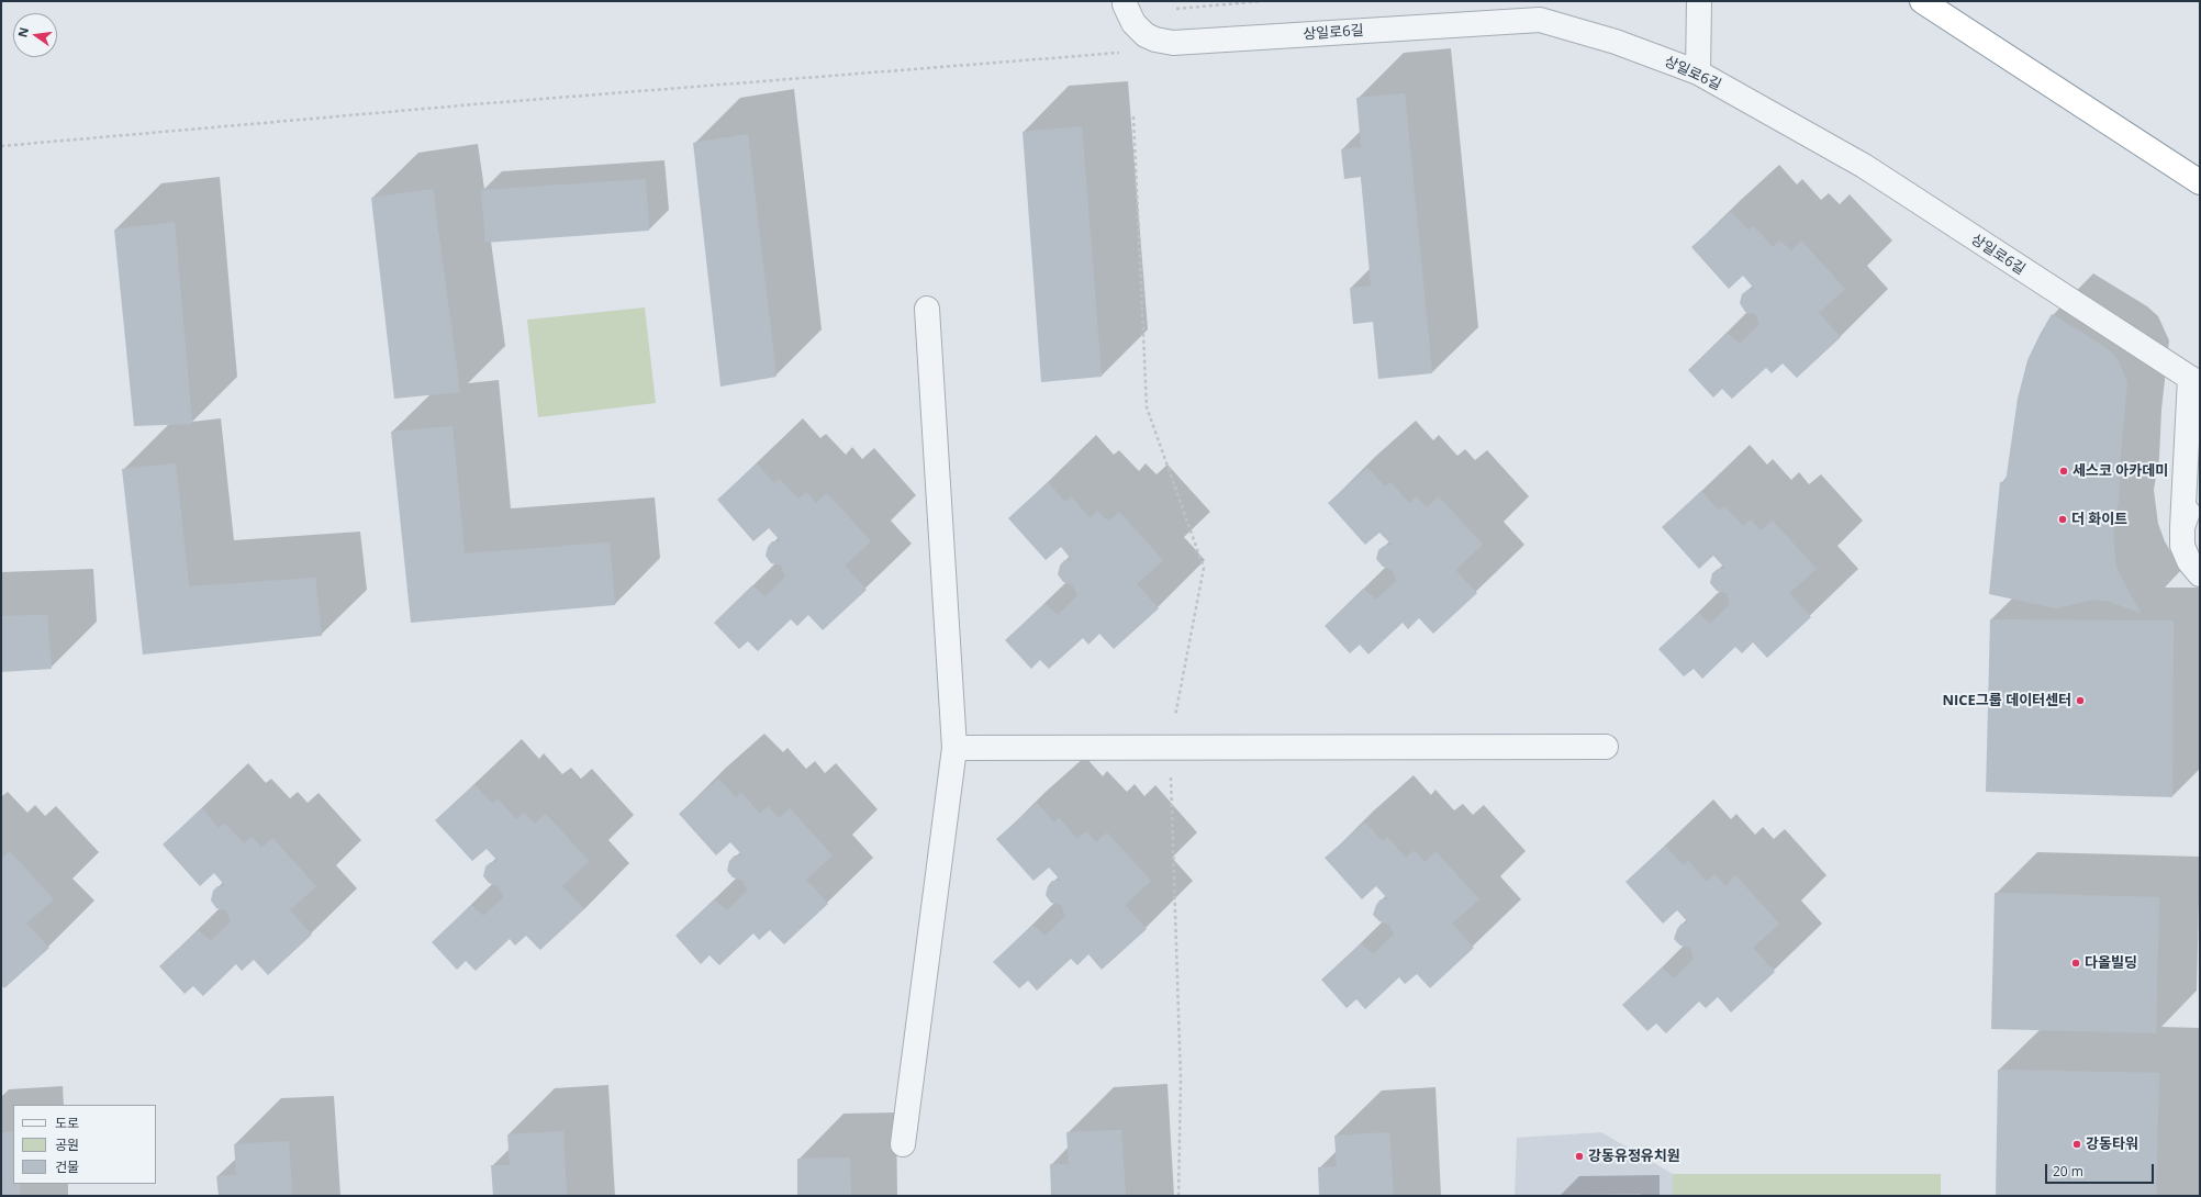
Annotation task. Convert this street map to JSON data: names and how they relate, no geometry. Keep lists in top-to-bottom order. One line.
{"streets":{"street":["상일로6길"]},"places":["세스코 아카데미","더 화이트","NICE그룹 데이터센터","다올빌딩","강동타워","강동유정유치원"],"legend":["도로","공원","건물"],"scale_bar":"20 m","north":"left"}
